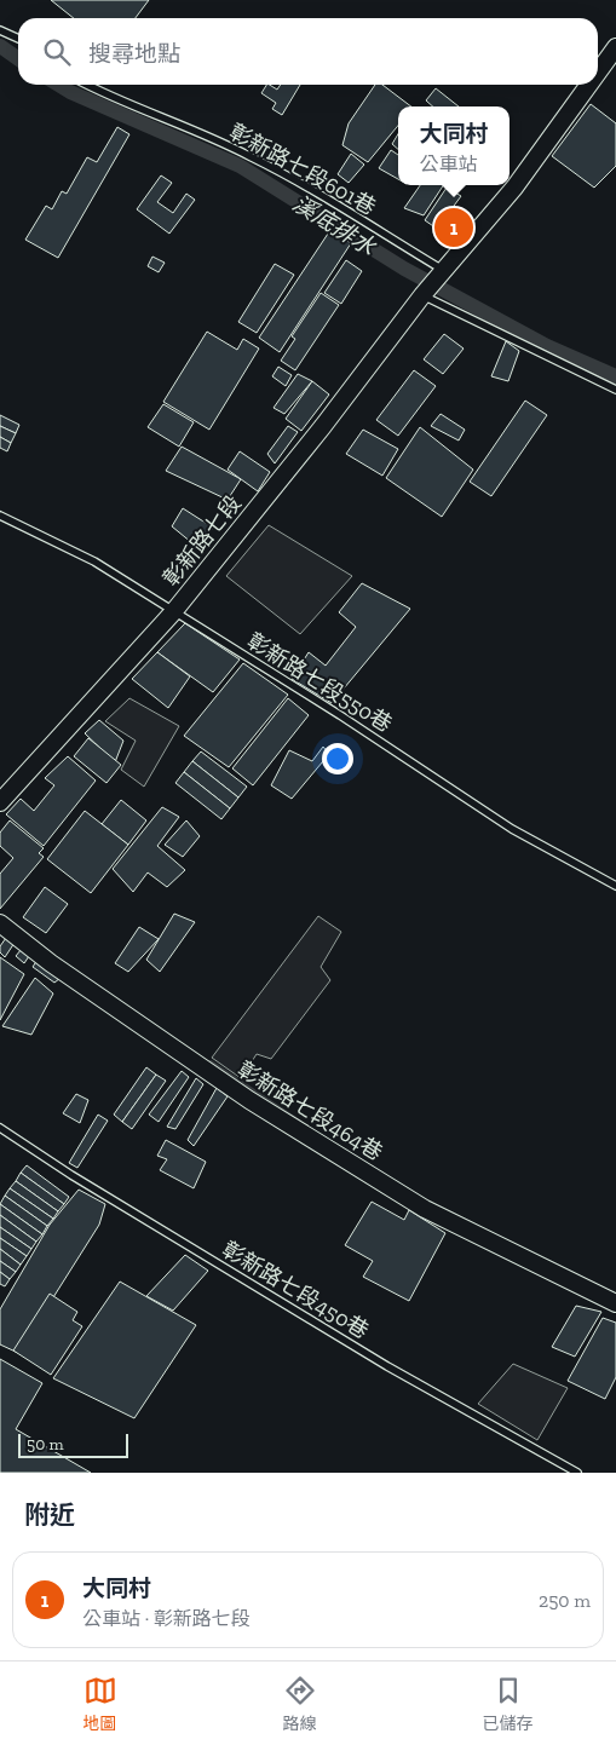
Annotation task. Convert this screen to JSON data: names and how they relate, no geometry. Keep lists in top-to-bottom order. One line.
{"streets":{"street":["彰新路七段","彰新路七段464巷"],"lane":["彰新路七段601巷","彰新路七段550巷","彰新路七段450巷"]},"crossings":[["彰新路七段601巷","彰新路七段"],["彰新路七段","彰新路七段550巷"]],"water":["溪底排水"],"scale_bar":"50 m","page":{"search":"搜尋地點","popup":["大同村","公車站"],"pins":"1","scale":"50 m","heading":"附近","list":[{"mark":"1","name":"大同村","note":"公車站 · 彰新路七段","value":"250 m"}],"nav":["地圖","路線","已儲存"]}}
